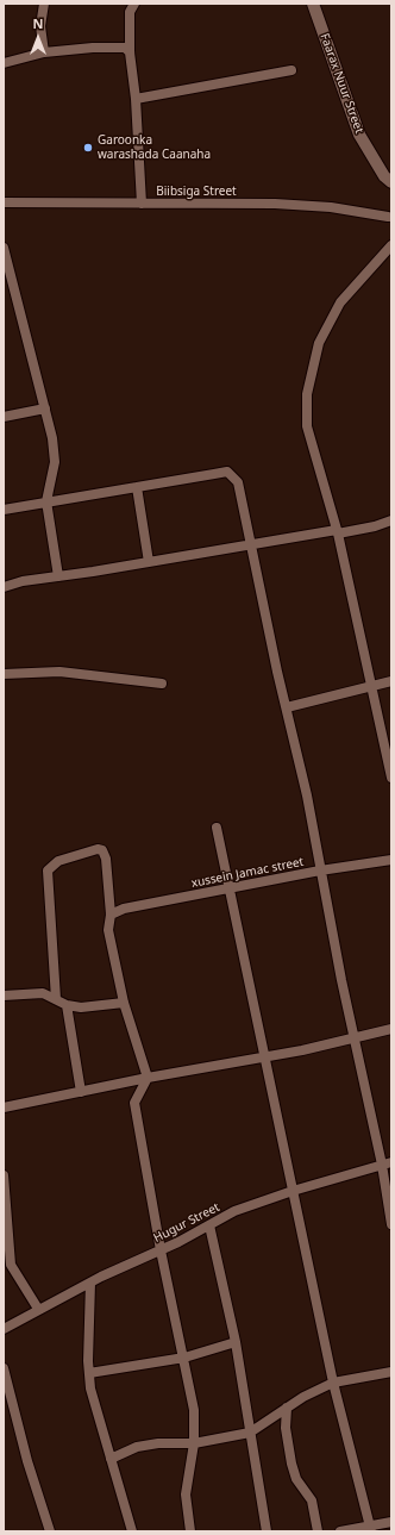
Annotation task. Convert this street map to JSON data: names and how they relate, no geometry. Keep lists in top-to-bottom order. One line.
{"streets":{"main road":["Faarax Nuur Street"],"street":["Biibsiga Street","xussein Jamac street","Hugur Street"]},"places":["Garoonka warashada Caanaha"],"north":"top"}
